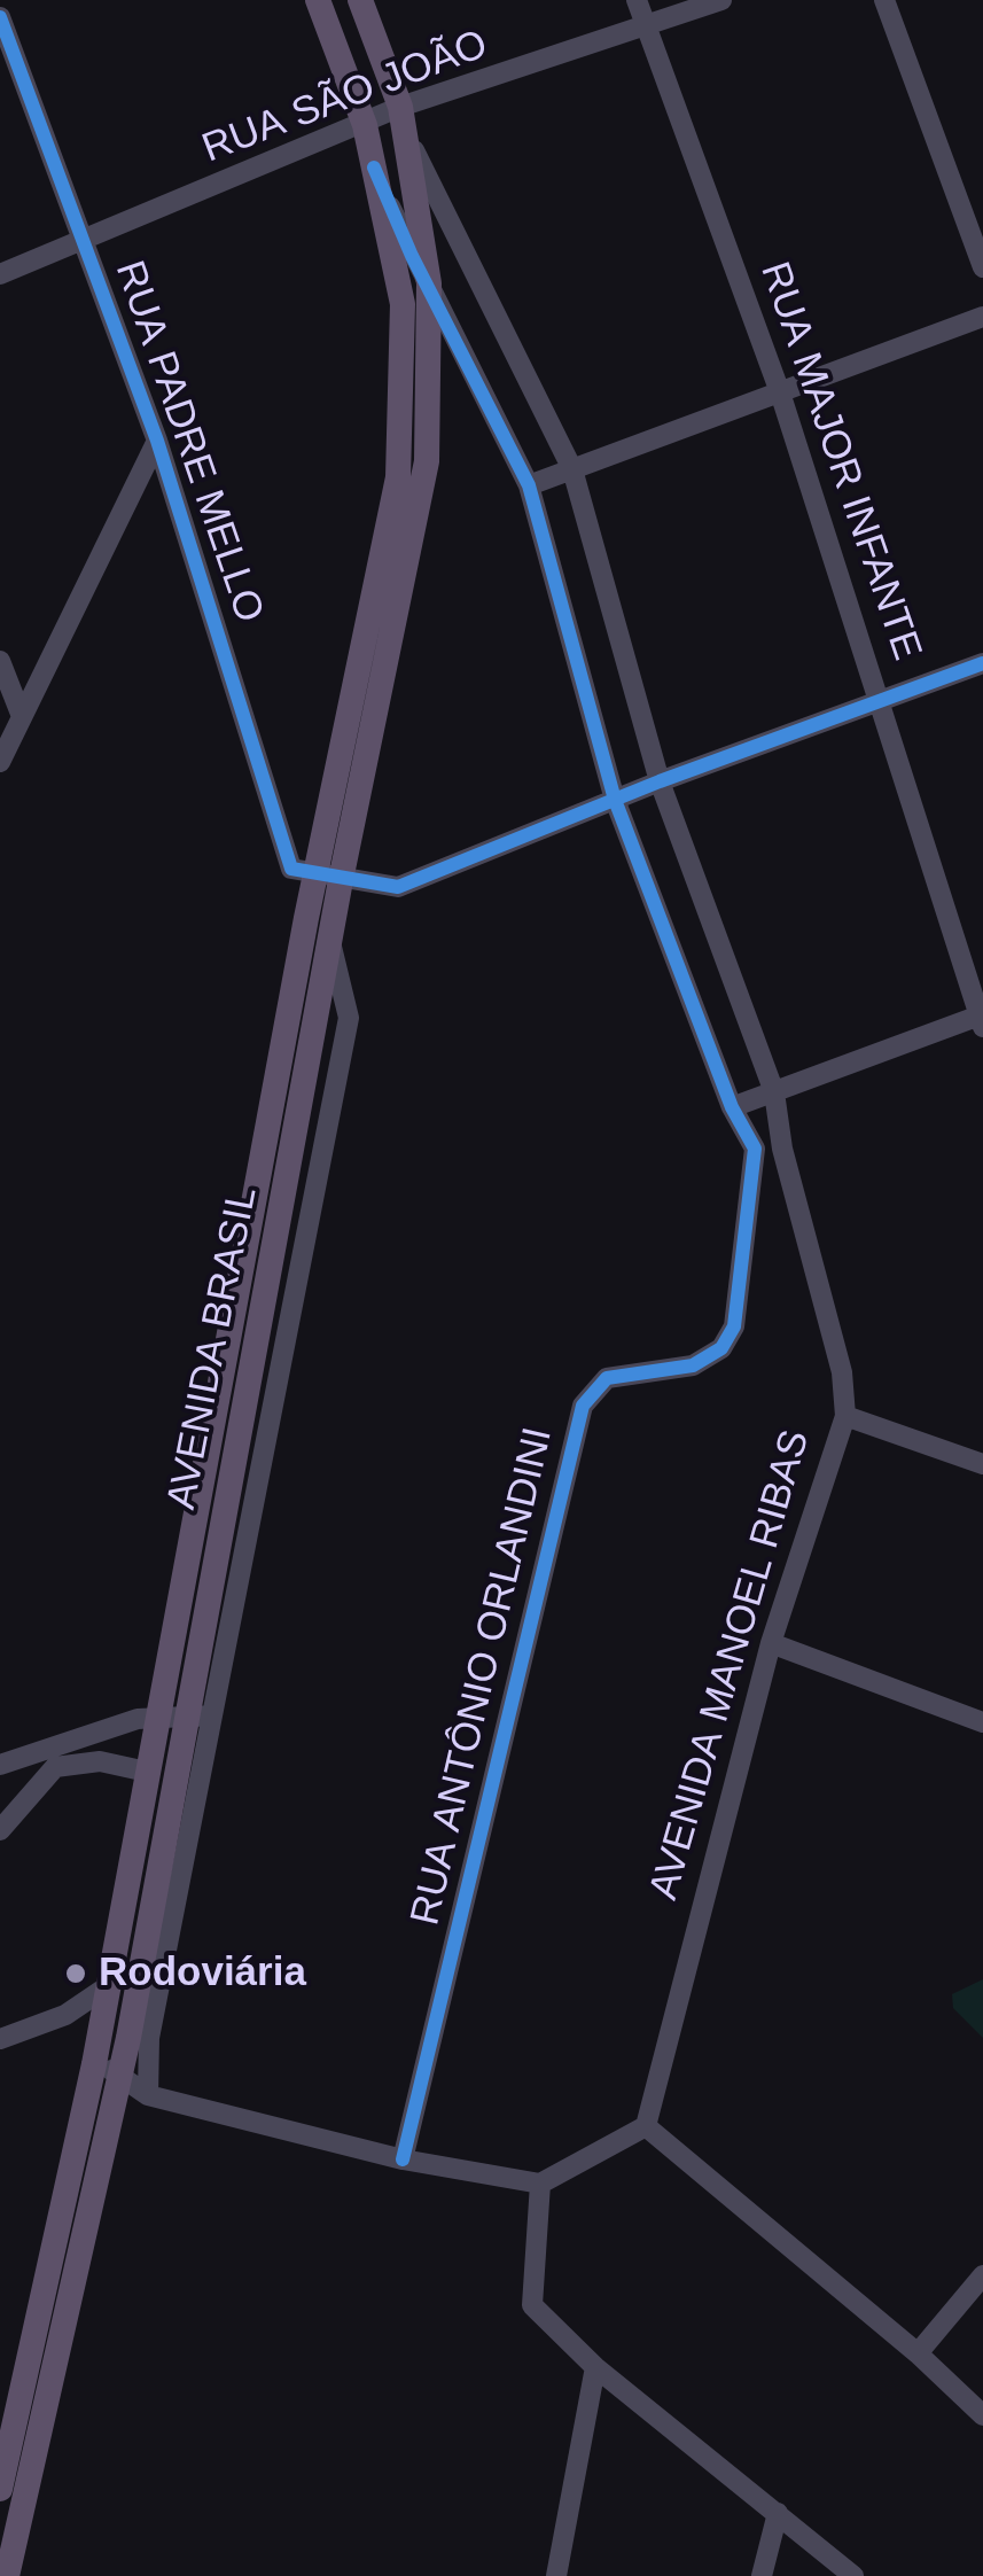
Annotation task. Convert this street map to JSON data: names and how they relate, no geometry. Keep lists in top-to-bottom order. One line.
{"streets":{"main road":["AVENIDA BRASIL","AVENIDA MANOEL RIBAS"],"street":["RUA SÃO JOÃO","RUA PADRE MELLO","RUA MAJOR INFANTE","RUA ANTÔNIO ORLANDINI"]},"crossings":[["RUA SÃO JOÃO","RUA PADRE MELLO"],["RUA SÃO JOÃO","RUA MAJOR INFANTE"],["RUA SÃO JOÃO","AVENIDA BRASIL"],["RUA SÃO JOÃO","AVENIDA MANOEL RIBAS"],["RUA PADRE MELLO","AVENIDA BRASIL"],["AVENIDA BRASIL","AVENIDA MANOEL RIBAS"]],"places":["Rodoviária"]}
